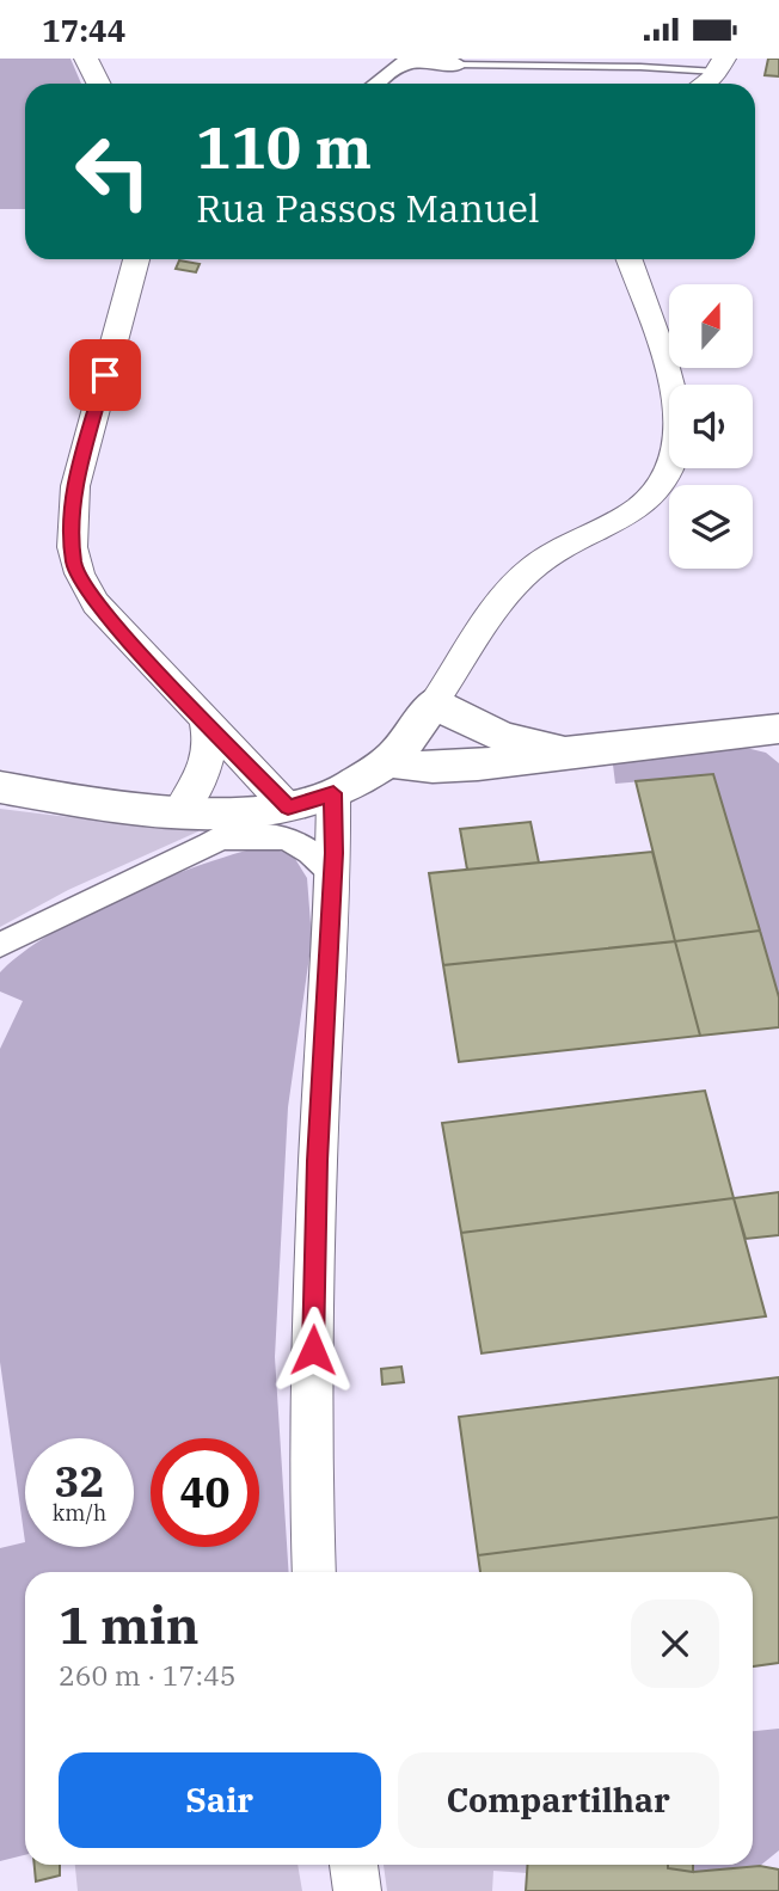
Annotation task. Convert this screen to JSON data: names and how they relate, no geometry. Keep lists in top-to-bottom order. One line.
{"north":"top","page":{"status":"17:44","turn":["110 m","Rua Passos Manuel"],"speed":"32 km/h","limit":"40","heading":["1 min","260 m · 17:45"],"buttons":["Sair","Compartilhar"]}}
